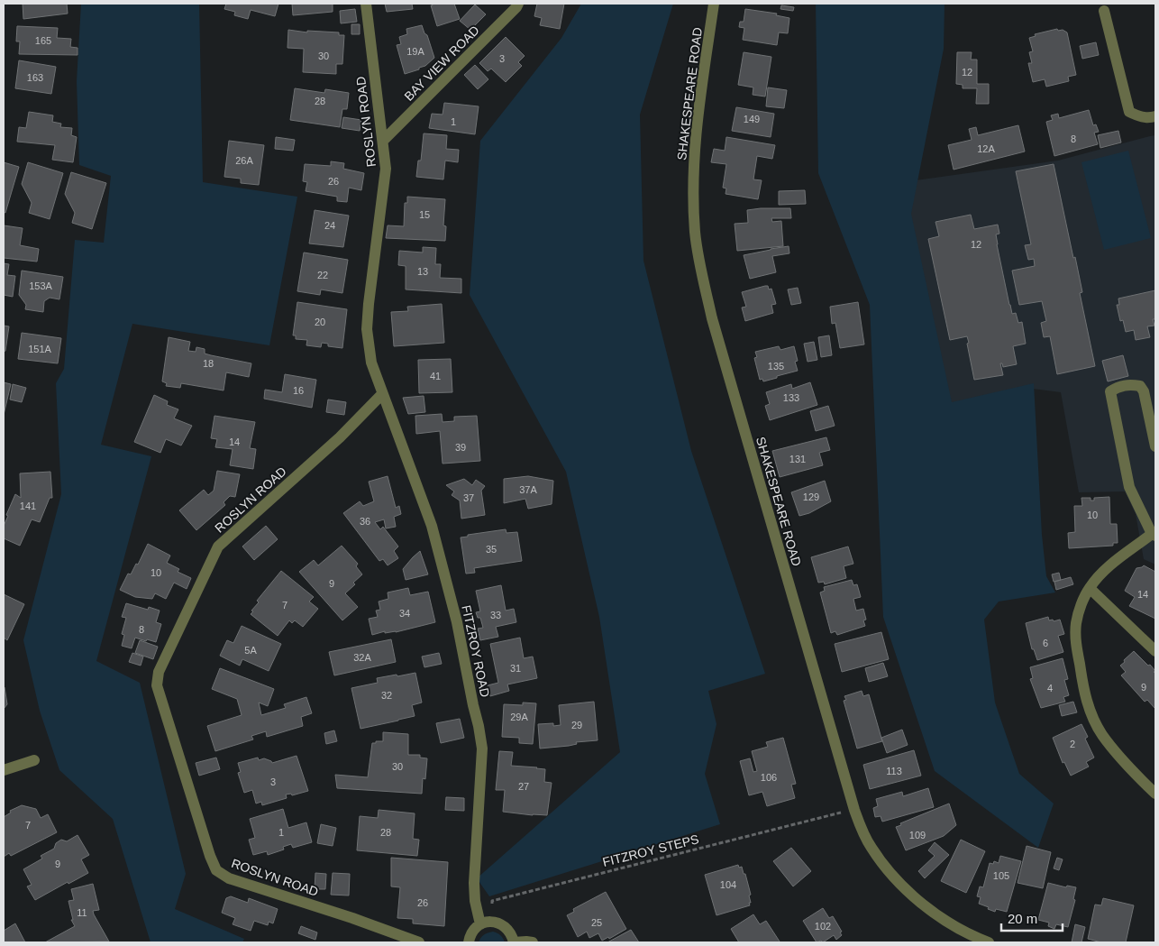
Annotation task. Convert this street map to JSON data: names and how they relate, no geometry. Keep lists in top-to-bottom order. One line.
{"streets":{"street":["BAY VIEW ROAD","SHAKESPEARE ROAD","ROSLYN ROAD","FITZROY ROAD"],"path":["FITZROY STEPS"]},"crossings":[["BAY VIEW ROAD","ROSLYN ROAD"],["ROSLYN ROAD","FITZROY ROAD"]],"house_numbers":["165","19A","30","3","12","163","28","149","1","8","12A","26A","26","15","24","12","13","22","153A","20","151A","18","135","41","16","133","14","39","131","37A","129","37","141","10","36","35","10","9","14","7","34","33","8","6","5A","32A","31","9","4","32","29A","29","2","30","113","106","3","27","7","1","28","109","9","105","104","26","11","25","102"],"scale_bar":"20 m"}
